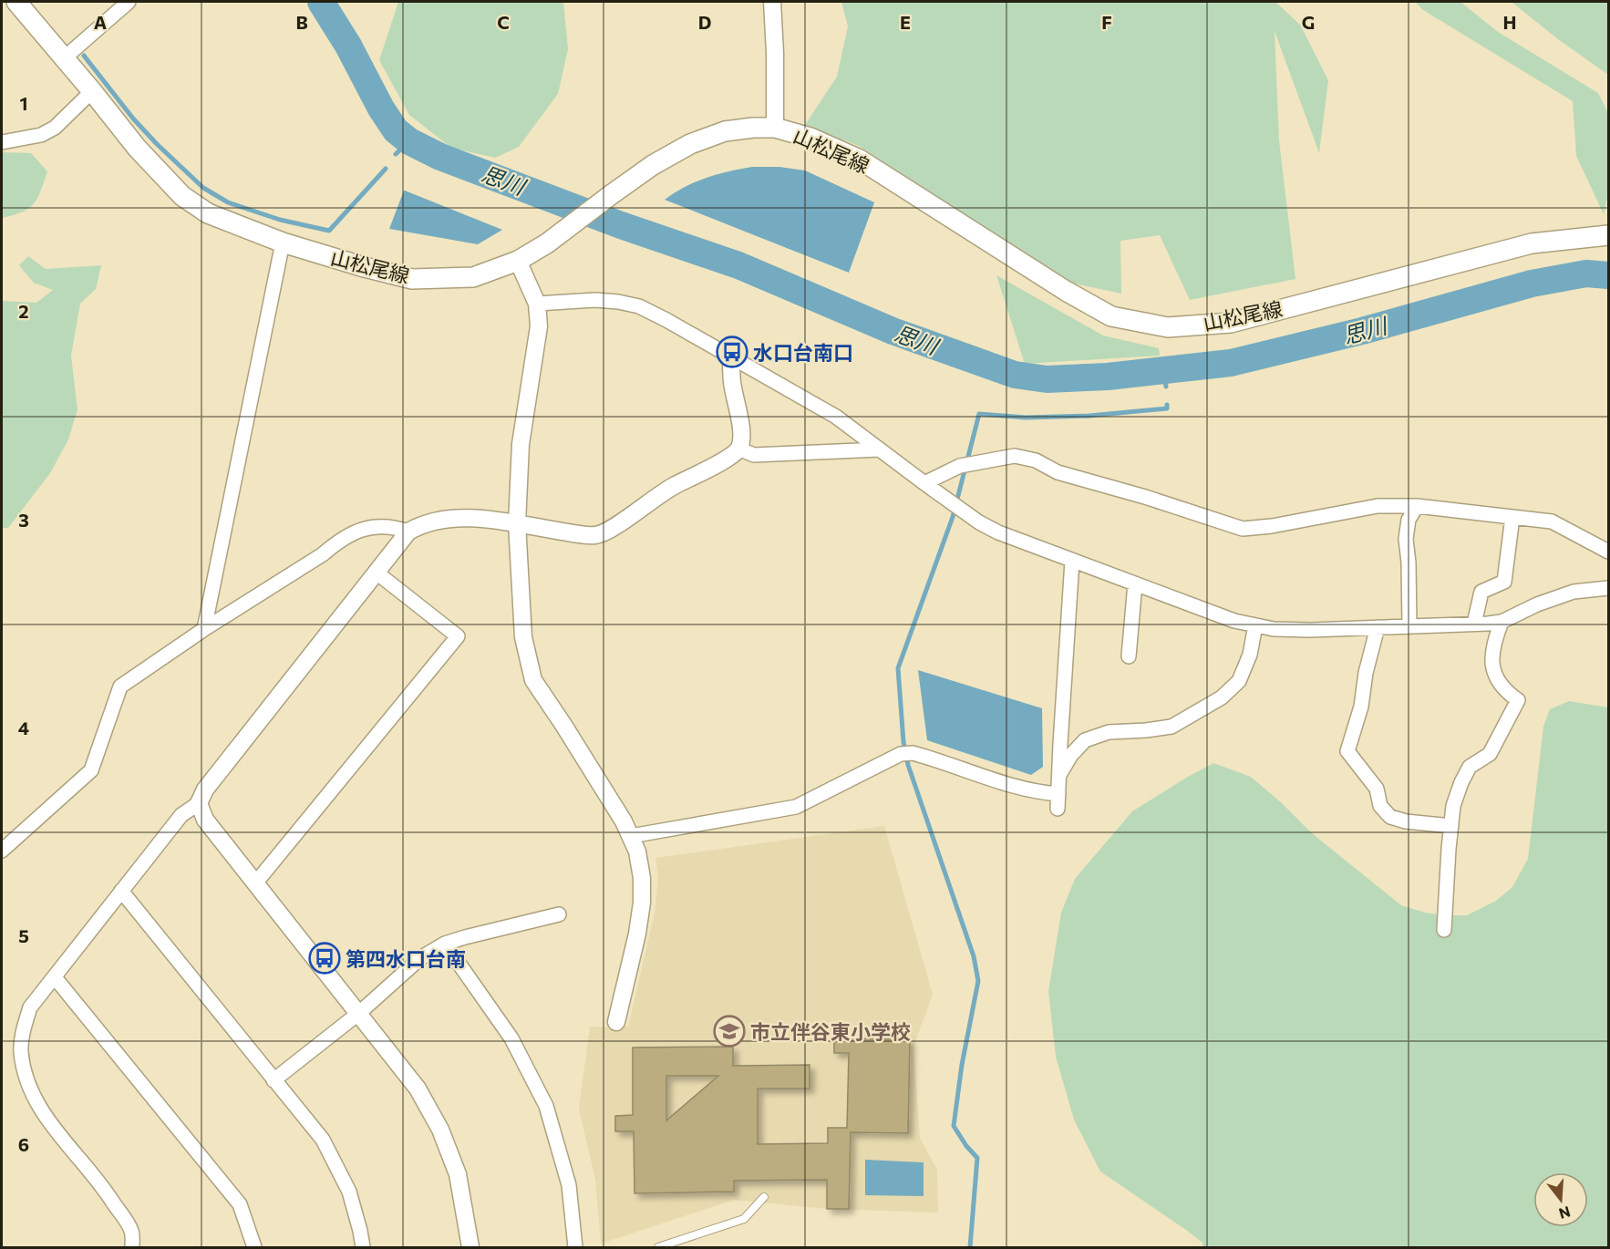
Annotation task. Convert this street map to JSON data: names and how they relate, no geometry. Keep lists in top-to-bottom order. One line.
{"streets":{"main road":["山松尾線"]},"water":["思川"],"places":{"bus stop":["水口台南口","第四水口台南"],"school or university":["市立伴谷東小学校"]},"north":"bottom","grid":{"columns":["A","B","C","D","E","F","G","H"],"rows":["1","2","3","4","5","6"]}}
